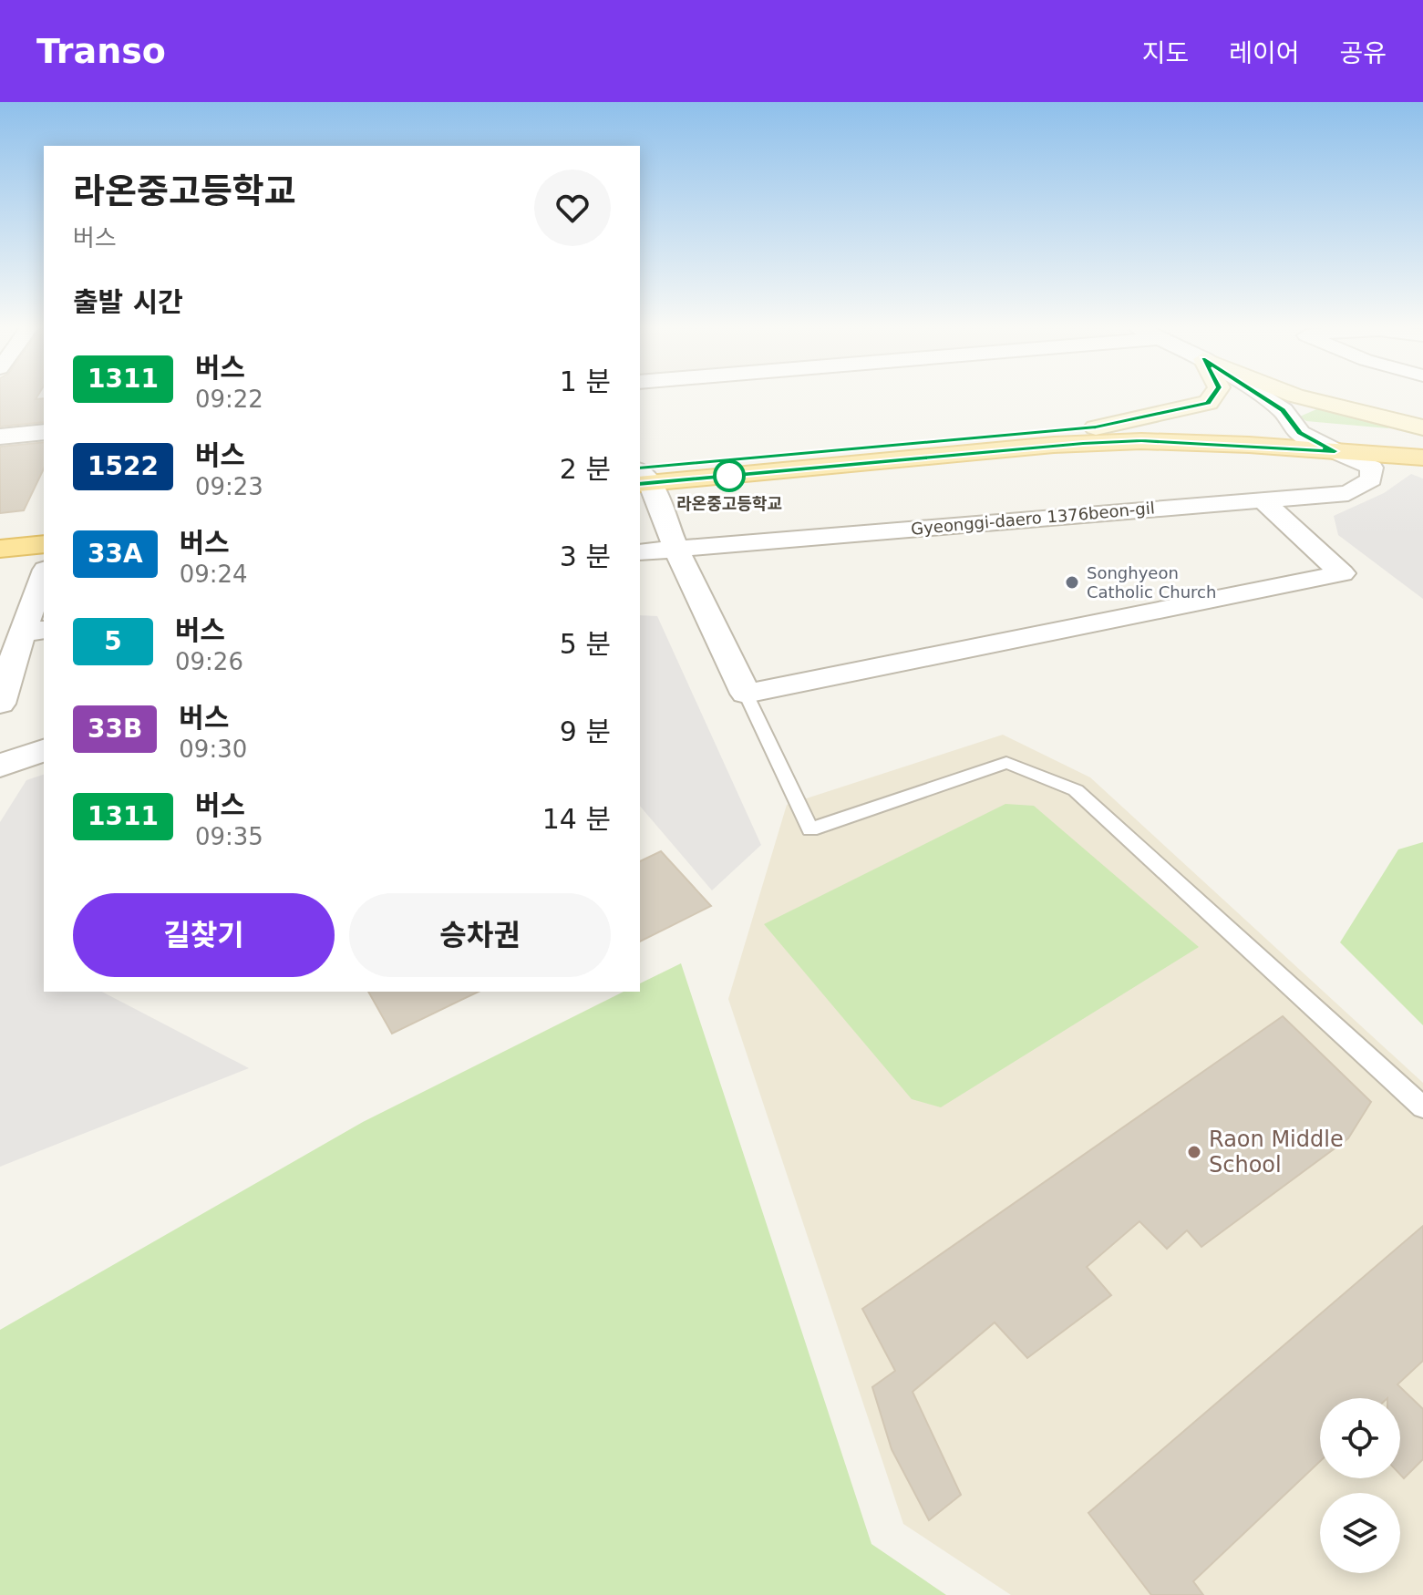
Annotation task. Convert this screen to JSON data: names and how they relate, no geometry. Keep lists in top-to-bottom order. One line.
{"streets":{"street":["Gyeonggi-daero 1376beon-gil"]},"places":["라온중고등학교","Songhyeon Catholic Church","Raon Middle School"],"lines":["bus line 1311"],"page":{"header":"Transo","nav":["지도","레이어","공유"],"heading":[["라온중고등학교","버스"],"출발 시간"],"list":[{"mark":"1311","name":"버스","note":"09:22","value":"1 분"},{"mark":"1522","name":"버스","note":"09:23","value":"2 분"},{"mark":"33A","name":"버스","note":"09:24","value":"3 분"},{"mark":"5","name":"버스","note":"09:26","value":"5 분"},{"mark":"33B","name":"버스","note":"09:30","value":"9 분"},{"mark":"1311","name":"버스","note":"09:35","value":"14 분"}],"buttons":["길찾기","승차권"]}}
